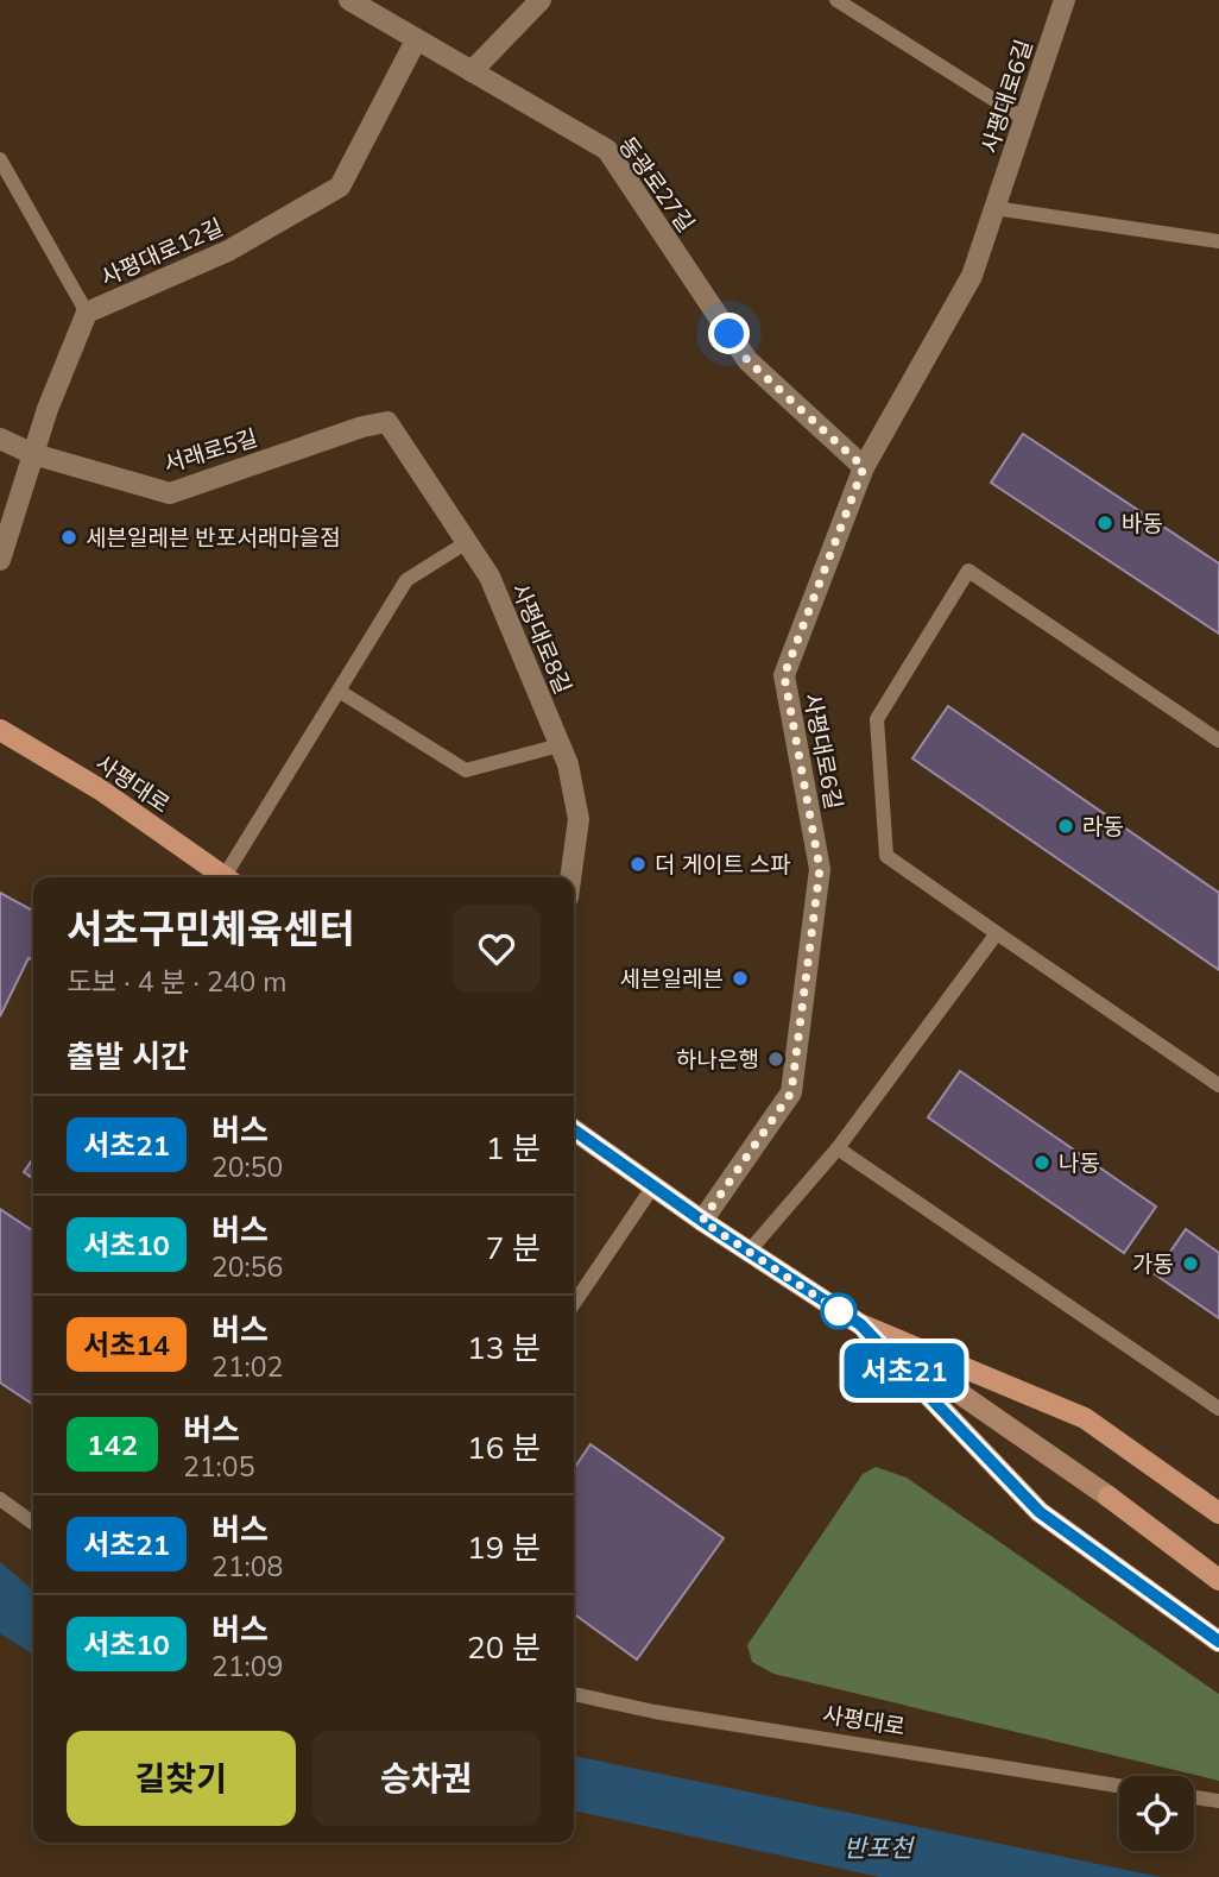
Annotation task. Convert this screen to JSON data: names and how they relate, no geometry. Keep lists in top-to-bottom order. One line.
{"streets":{"main road":["사평대로"],"street":["사평대로6길","동광로27길","사평대로12길","서래로5길","사평대로8길"]},"crossings":[["사평대로6길","동광로27길"],["동광로27길","사평대로12길"],["사평대로12길","서래로5길"],["서래로5길","사평대로8길"]],"water":["반포천"],"places":["바동","세븐일레븐 반포서래마을점","라동","더 게이트 스파","세븐일레븐","하나은행","나동","가동"],"lines":["bus line 서초21"],"page":{"on_map":"서초21","heading":[["서초구민체육센터","도보 · 4 분 · 240 m"],"출발 시간"],"list":[{"mark":"서초21","name":"버스","note":"20:50","value":"1 분"},{"mark":"서초10","name":"버스","note":"20:56","value":"7 분"},{"mark":"서초14","name":"버스","note":"21:02","value":"13 분"},{"mark":"142","name":"버스","note":"21:05","value":"16 분"},{"mark":"서초21","name":"버스","note":"21:08","value":"19 분"},{"mark":"서초10","name":"버스","note":"21:09","value":"20 분"}],"buttons":["길찾기","승차권"]}}
